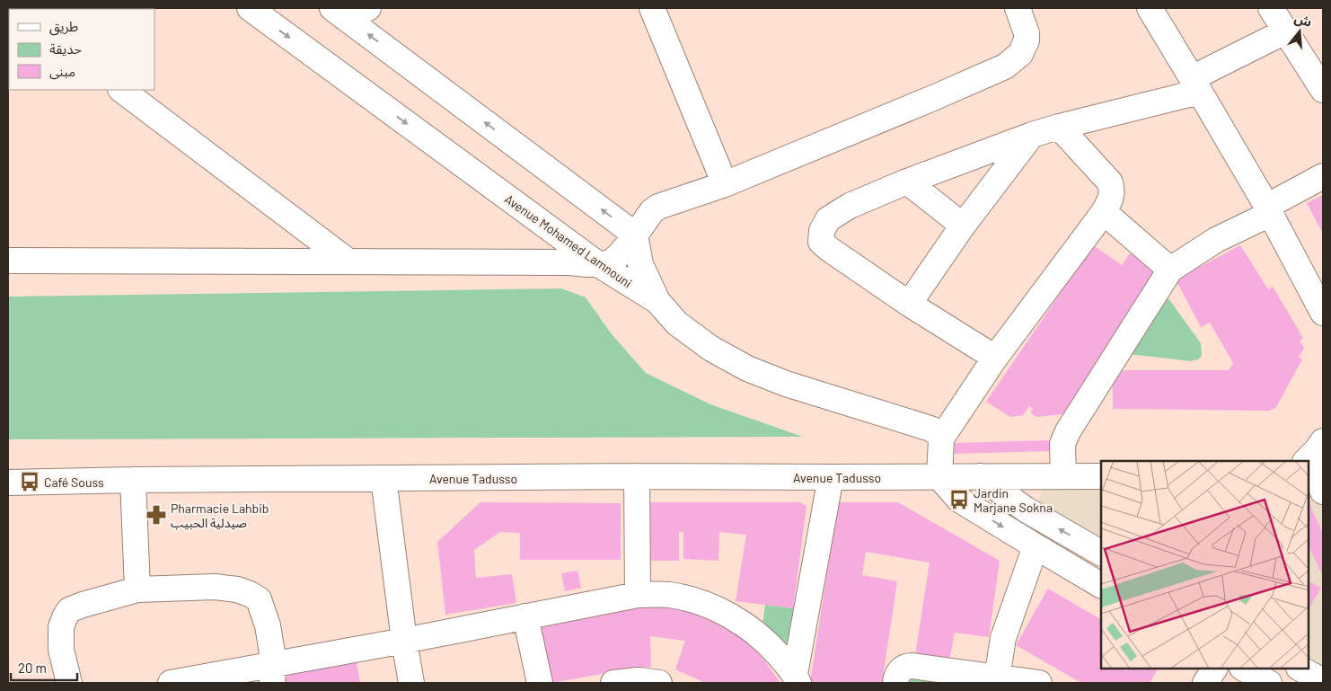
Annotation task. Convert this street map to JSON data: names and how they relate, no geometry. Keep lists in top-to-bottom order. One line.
{"streets":{"street":["Avenue Mohamed Lamnouni","Avenue Tadusso"]},"places":{"bus stop":["Café Souss","Jardin Marjane Sokna"],"pharmacy":["Pharmacie Lahbib صيدلية الحبيب"]},"legend":["طريق","حديقة","مبنى"],"scale_bar":"20 m","north":"top"}
